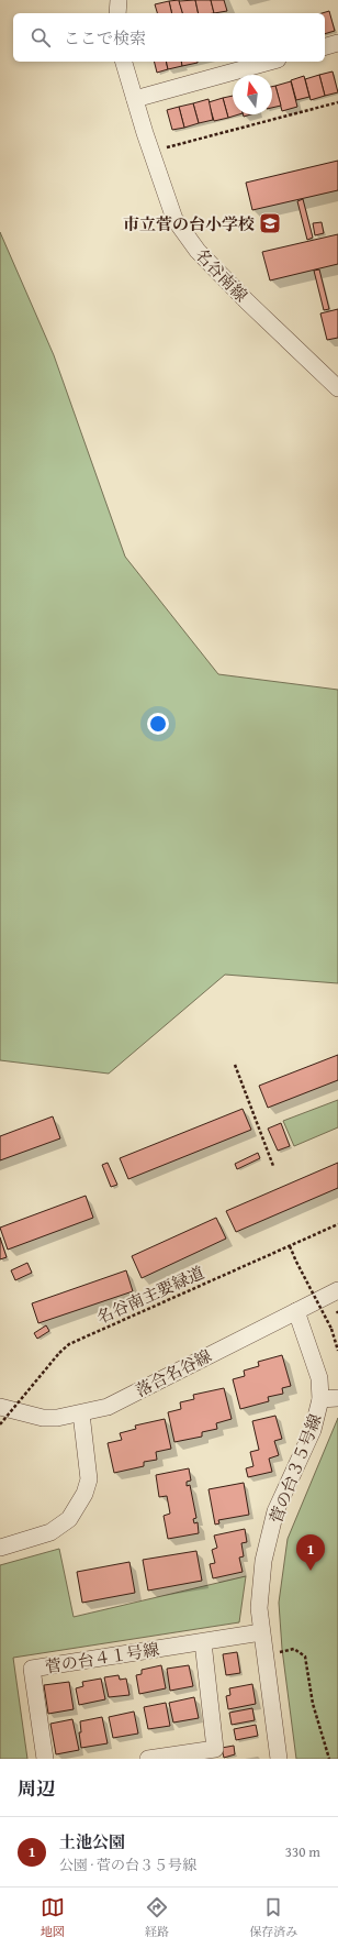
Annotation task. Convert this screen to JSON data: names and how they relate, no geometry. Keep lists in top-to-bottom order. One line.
{"streets":{"street":["名谷南線","落合名谷線","菅の台３５号線","菅の台４１号線"],"path":["名谷南主要緑道"]},"crossings":[["落合名谷線","菅の台３５号線"],["菅の台３５号線","菅の台４１号線"]],"places":{"school or university":["市立菅の台小学校"]},"north":"top","page":{"search":"ここで検索","pins":"1","heading":"周辺","list":[{"mark":"1","name":"土池公園","note":"公園 · 菅の台３５号線","value":"330 m"}],"nav":["地図","経路","保存済み"]}}
